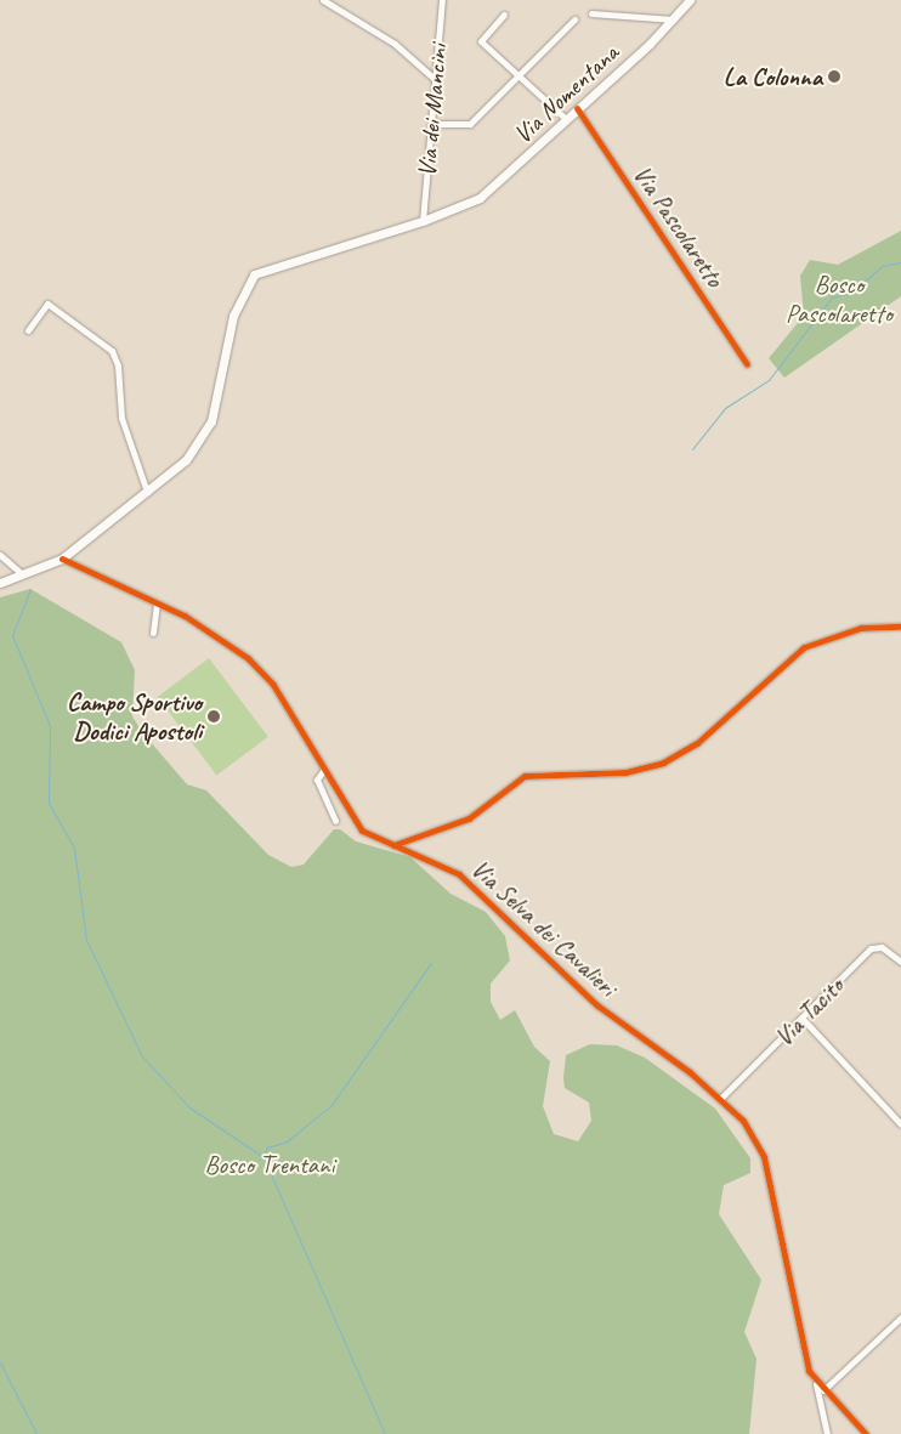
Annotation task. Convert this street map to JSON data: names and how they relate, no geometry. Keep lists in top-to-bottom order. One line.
{"streets":{"main road":["Via Nomentana"],"street":["Via dei Mancini","Via Pascolaretto","Via Selva dei Cavalieri","Via Tacito"]},"crossings":[["Via Nomentana","Via dei Mancini"],["Via Nomentana","Via Pascolaretto"],["Via Nomentana","Via Selva dei Cavalieri"],["Via Selva dei Cavalieri","Via Tacito"]],"parks":["Bosco Pascolaretto","Bosco Trentani"],"places":["La Colonna","Campo Sportivo Dodici Apostoli"]}
